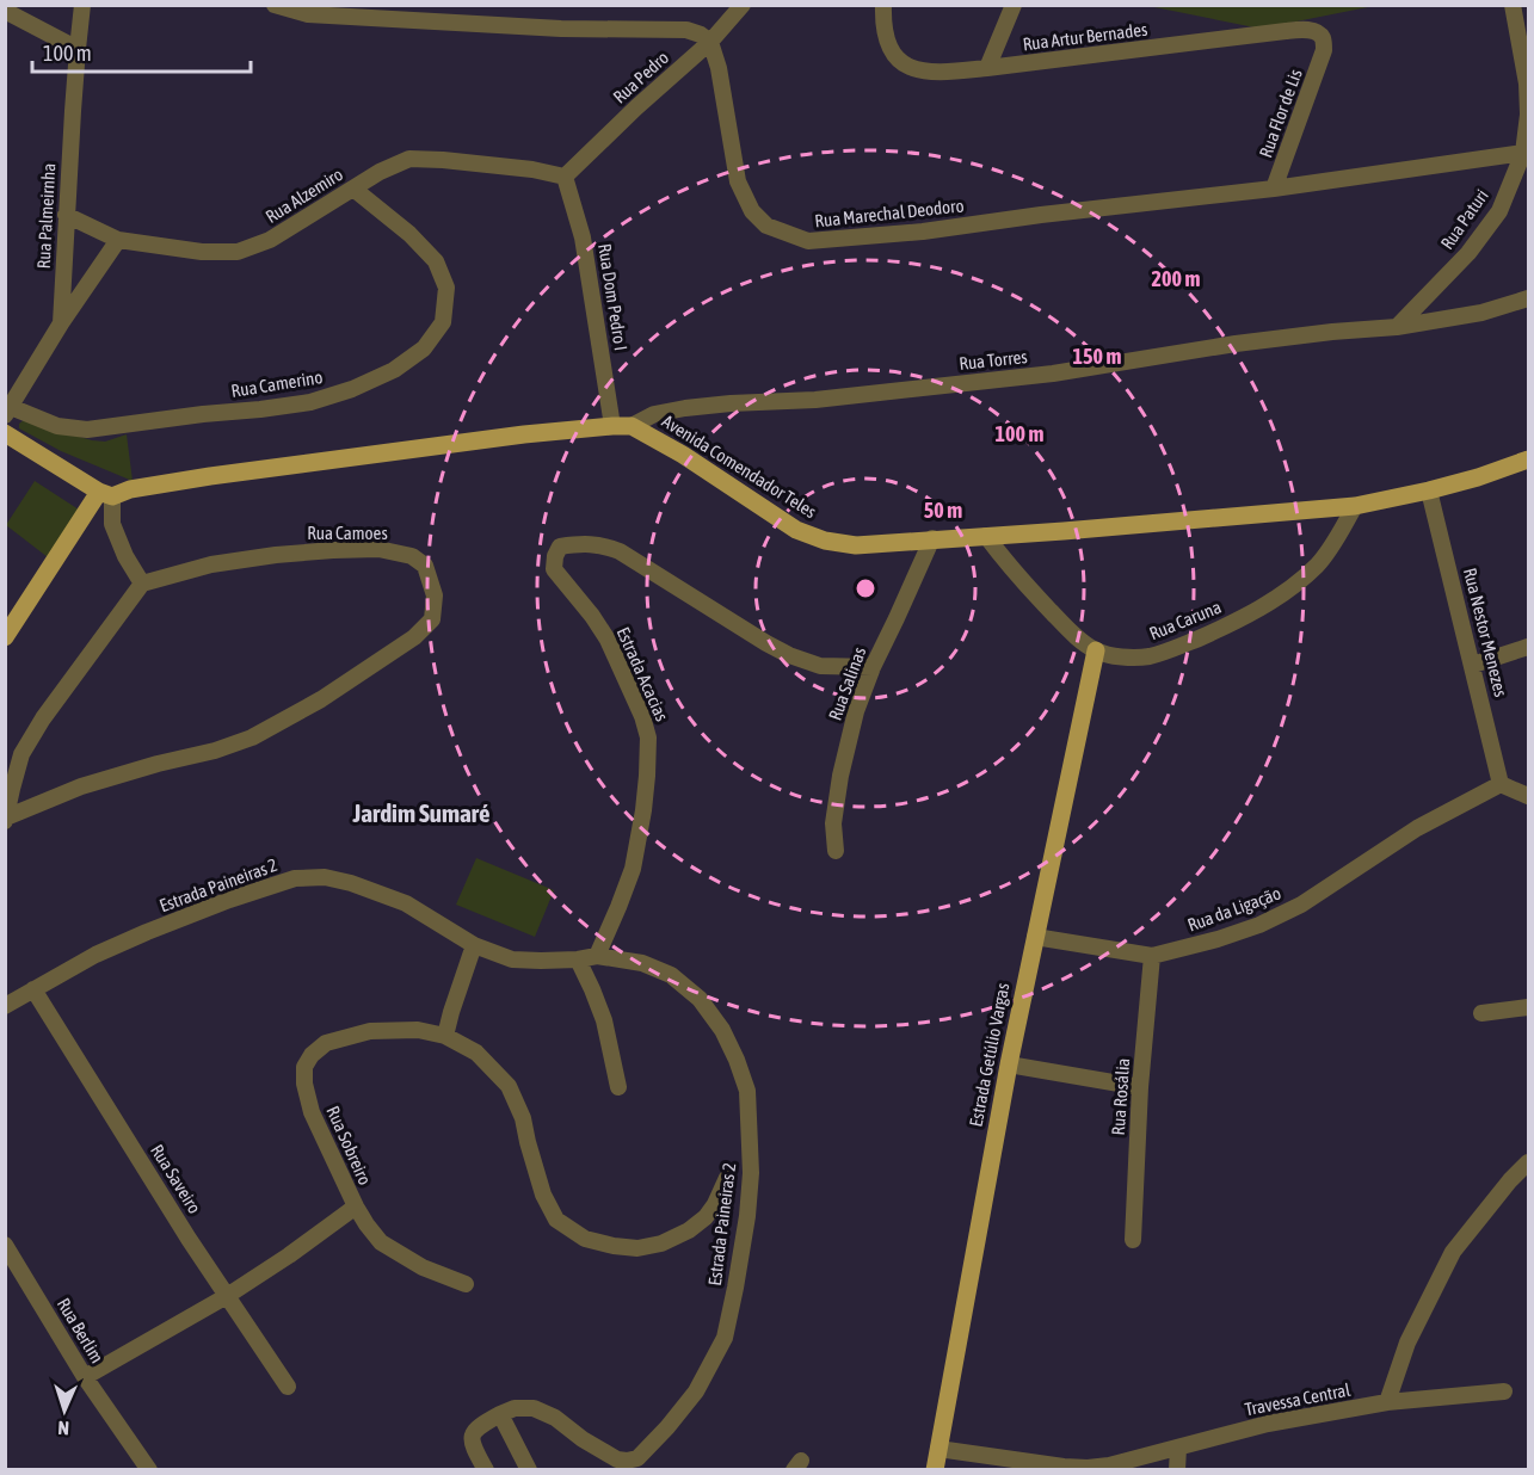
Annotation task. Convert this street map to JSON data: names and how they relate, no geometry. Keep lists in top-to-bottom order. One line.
{"streets":{"main road":["Avenida Comendador Teles","Estrada Getúlio Vargas"],"street":["Rua Artur Bernades","Rua Pedro","Rua Flor de Lis","Rua Alzemiro","Rua Marechal Deodoro","Rua Palmeirnha","Rua Paturi","Rua Dom Pedro I","Rua Torres","Rua Camerino","Rua Camoes","Rua Caruna","Rua Nestor Menezes","Estrada Acacias","Rua Salinas","Estrada Paineiras 2","Rua da Ligação","Rua Rosália","Rua Sobreiro","Rua Saveiro","Rua Berlim","Travessa Central"]},"crossings":[["Rua Artur Bernades","Rua Flor de Lis"],["Rua Pedro","Rua Alzemiro"],["Rua Pedro","Rua Marechal Deodoro"],["Rua Pedro","Rua Dom Pedro I"],["Rua Flor de Lis","Rua Marechal Deodoro"],["Rua Alzemiro","Rua Palmeirnha"],["Rua Alzemiro","Rua Dom Pedro I"],["Rua Alzemiro","Rua Camerino"],["Rua Marechal Deodoro","Rua Paturi"],["Rua Palmeirnha","Rua Camerino"],["Rua Paturi","Rua Torres"],["Rua Dom Pedro I","Rua Torres"],["Rua Dom Pedro I","Avenida Comendador Teles"],["Rua Torres","Avenida Comendador Teles"],["Avenida Comendador Teles","Rua Caruna"],["Avenida Comendador Teles","Rua Nestor Menezes"],["Avenida Comendador Teles","Rua Salinas"],["Rua Caruna","Estrada Getúlio Vargas"],["Rua Nestor Menezes","Rua da Ligação"],["Estrada Acacias","Rua Salinas"],["Estrada Acacias","Estrada Paineiras 2"],["Estrada Paineiras 2","Rua Saveiro"],["Rua da Ligação","Estrada Getúlio Vargas"],["Rua da Ligação","Rua Rosália"],["Estrada Getúlio Vargas","Travessa Central"],["Rua Sobreiro","Rua Saveiro"],["Rua Sobreiro","Rua Berlim"]],"districts":["Jardim Sumaré"],"scale_bar":"100 m","north":"bottom","rings":["200 m","150 m","100 m","50 m"]}
